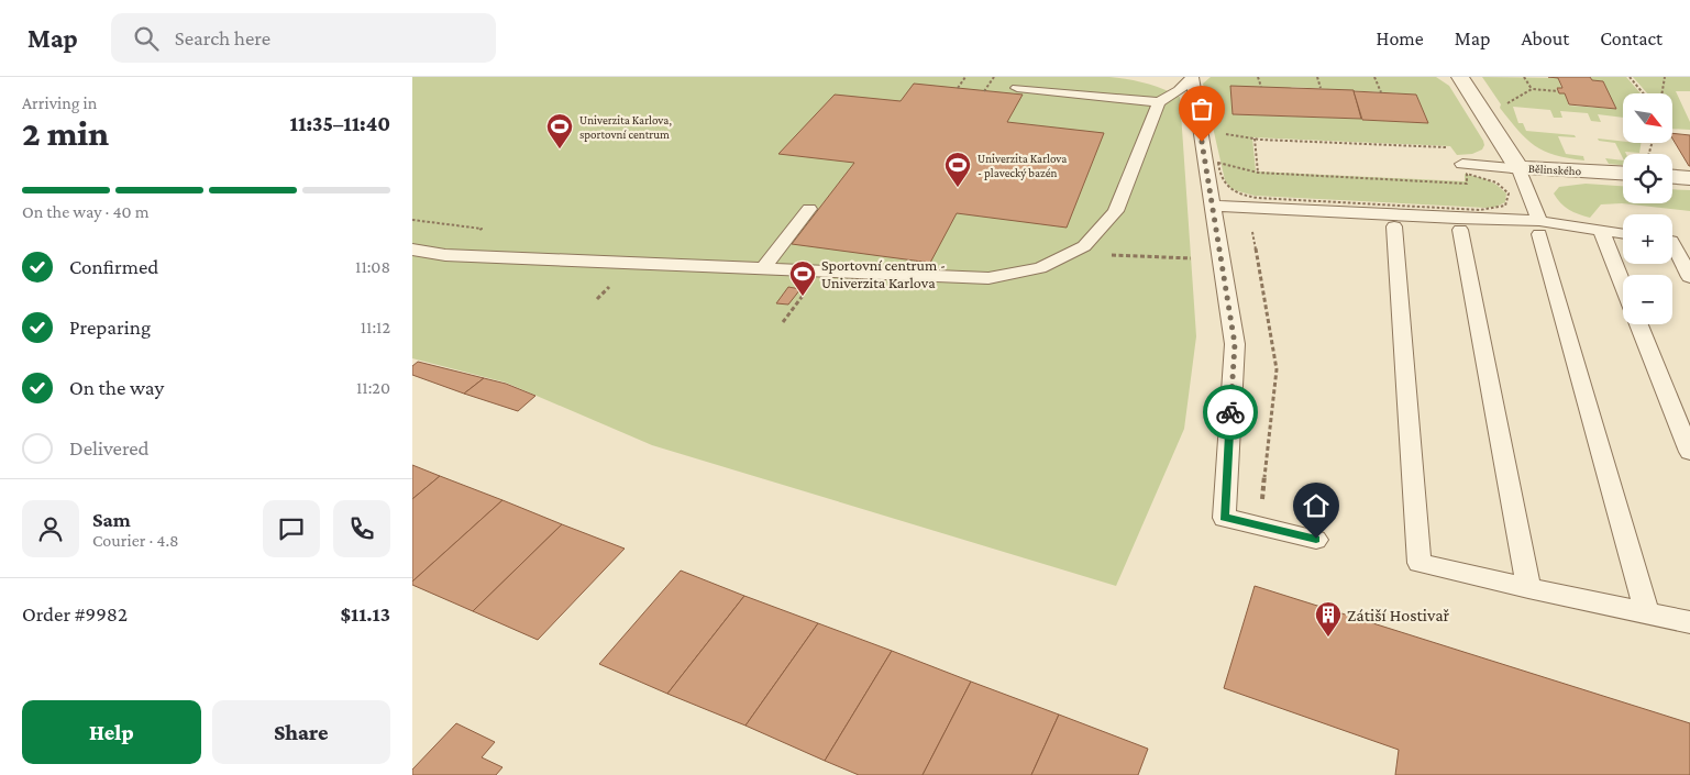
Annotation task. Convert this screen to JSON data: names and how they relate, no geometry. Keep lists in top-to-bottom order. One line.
{"streets":{"street":["Bělinského"]},"places":{"sports":["Univerzita Karlova, sportovní centrum","Univerzita Karlova - plavecký bazén","Sportovní centrum - Univerzita Karlova"],"building":["Zátiší Hostivař"]},"north":"bottom right","page":{"header":"Map","search":"Search here","nav":["Home","Map","About","Contact"],"heading":["2 min","Arriving in","11:35–11:40"],"panel":["Sam","Courier · 4.8","Order #9982","$11.13"],"map_buttons":["+","−"],"bar":"On the way · 40 m","list":[["Confirmed","11:08"],["Preparing","11:12"],["On the way","11:20"],"Delivered"],"buttons":["Help","Share"]}}
